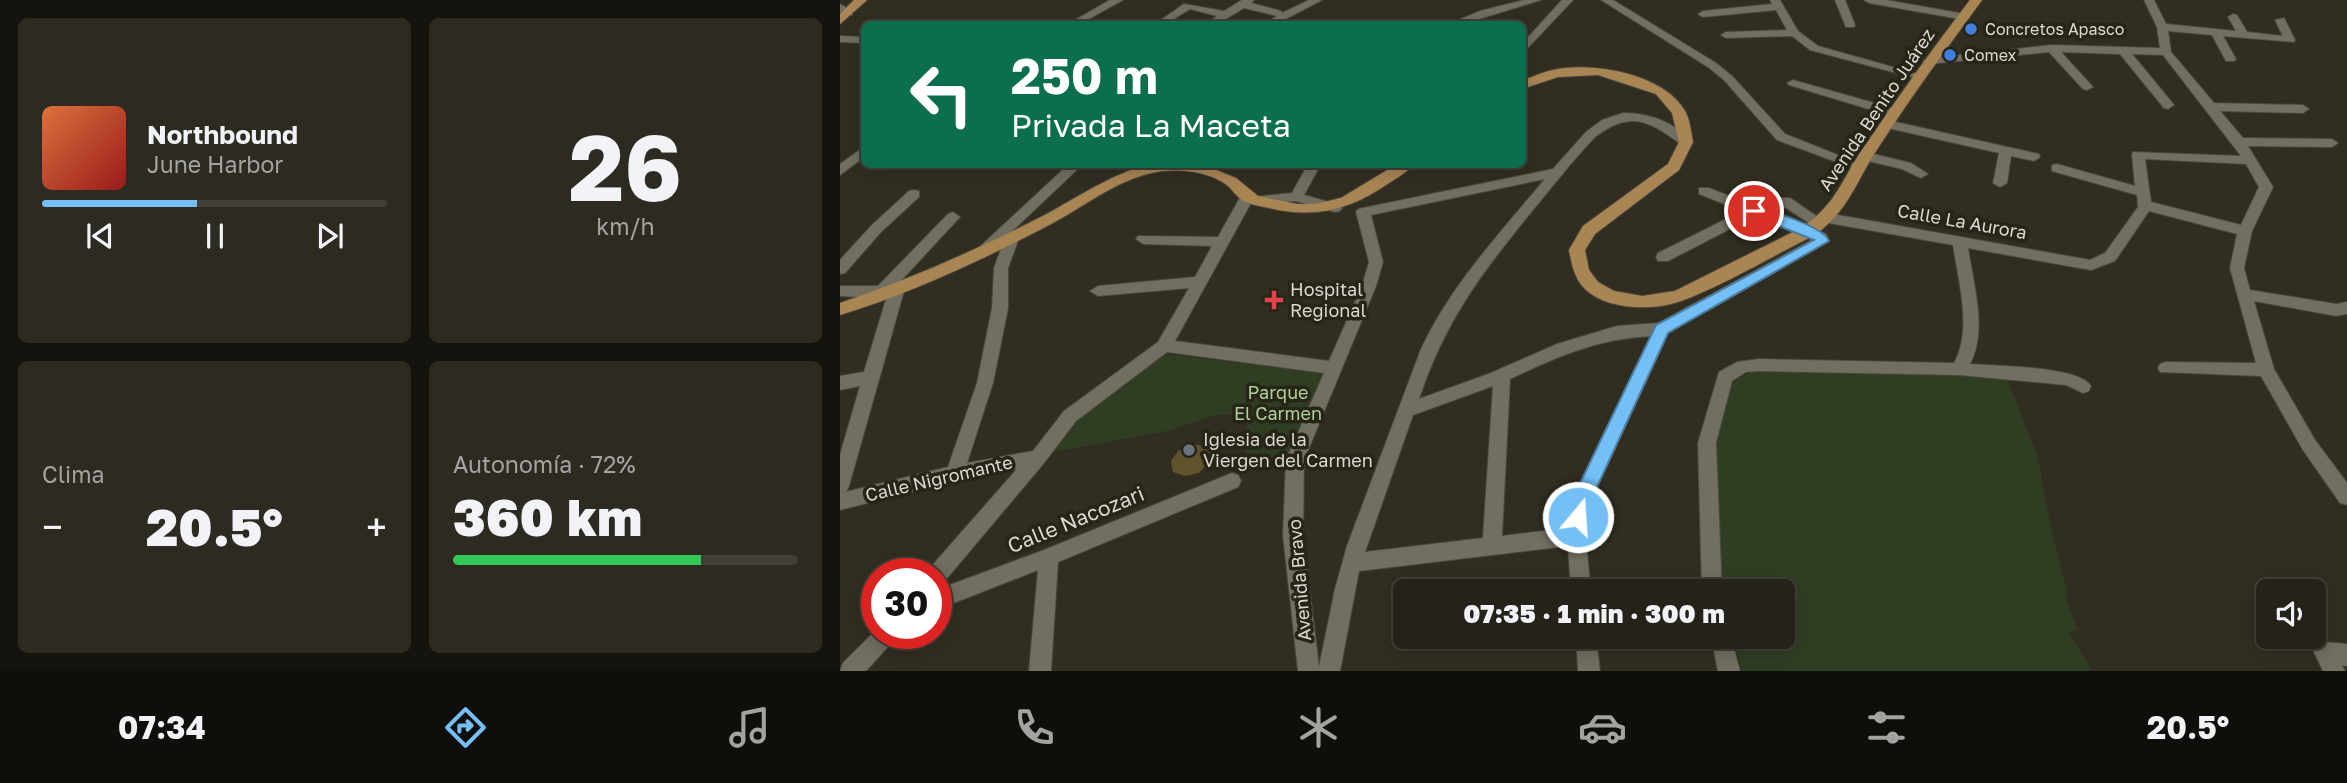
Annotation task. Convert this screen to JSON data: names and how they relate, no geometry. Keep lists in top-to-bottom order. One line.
{"streets":{"main road":["Avenida Benito Juárez"],"street":["Calle La Aurora","Calle Nigromante","Calle Nacozari","Avenida Bravo"]},"crossings":[["Avenida Benito Juárez","Calle La Aurora"]],"parks":["Parque El Carmen"],"places":{"other":["Concretos Apasco","Comex","Iglesia de la Viergen del Carmen"],"health":["Hospital Regional"]},"page":{"tile":[["26","km/h"],"Clima",["Autonomía · 72%","360 km"]],"turn":["250 m","Privada La Maceta"],"song":["Northbound","June Harbor"],"heat":["−","20.5°","+"],"limit":"30","trip":"07:35 · 1 min · 300 m","tabs":["07:34","20.5°"]}}
